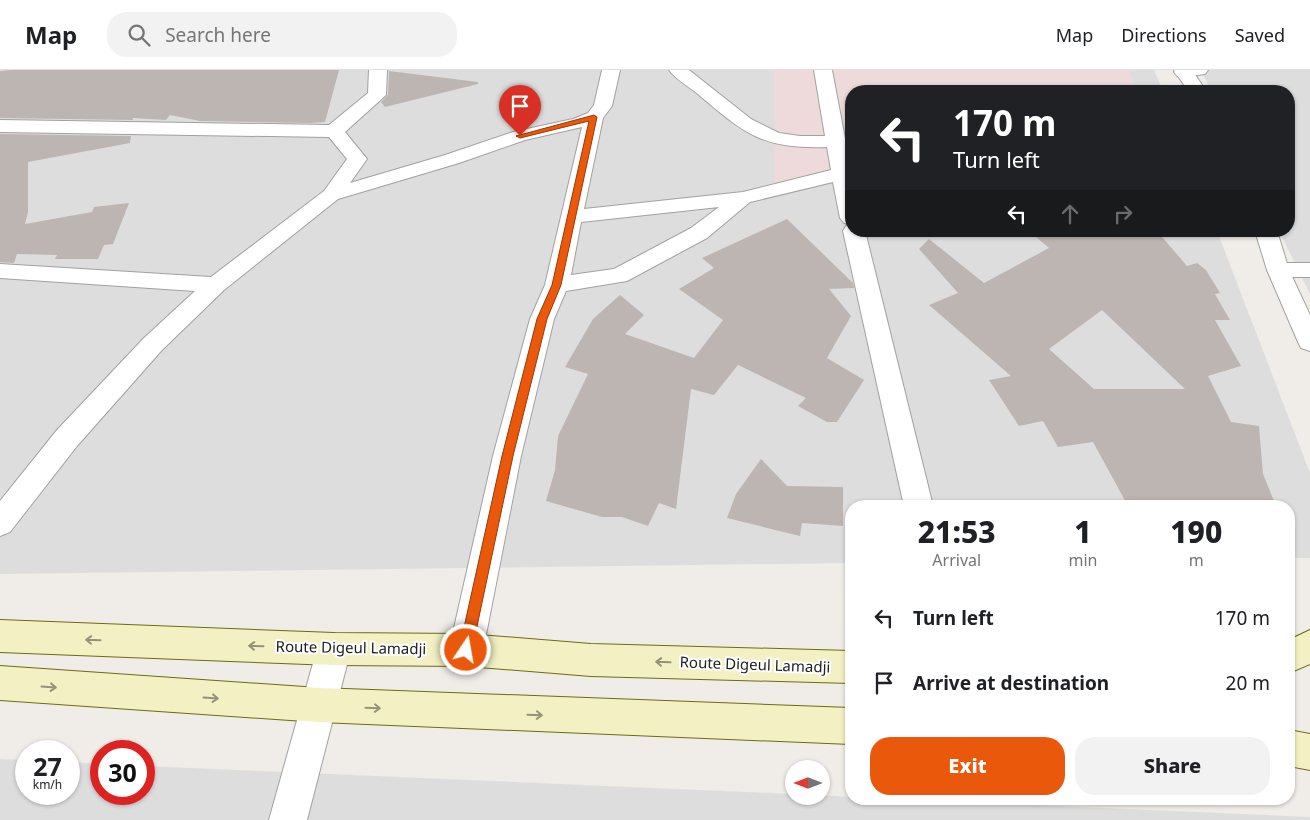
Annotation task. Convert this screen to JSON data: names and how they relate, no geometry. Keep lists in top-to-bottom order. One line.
{"streets":{"main road":["Route Digeul Lamadji"]},"north":"left","page":{"header":"Map","search":"Search here","nav":["Map","Directions","Saved"],"turn":["170 m","Turn left"],"eta":["21:53","Arrival","1","min","190","m"],"list":[{"name":"Turn left","value":"170 m"},{"name":"Arrive at destination","value":"20 m"}],"buttons":["Exit","Share"],"speed":"27 km/h","limit":"30"}}
